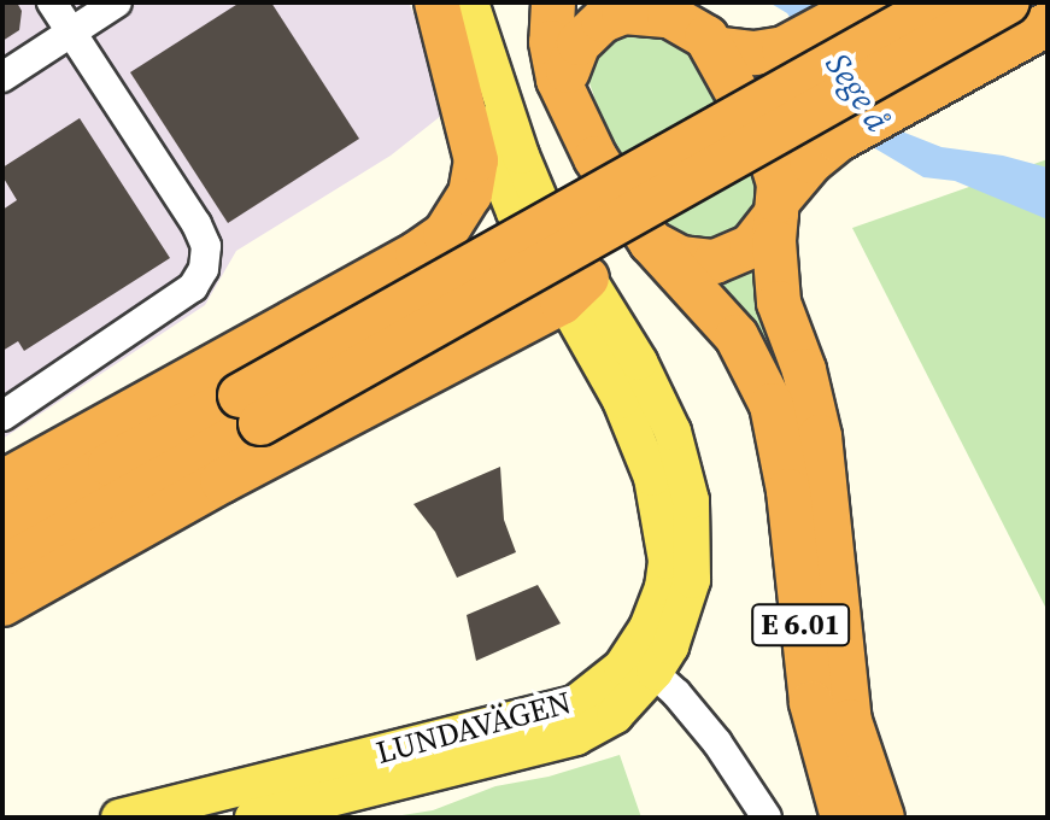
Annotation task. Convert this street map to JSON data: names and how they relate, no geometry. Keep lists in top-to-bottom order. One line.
{"streets":{"highway":["E 6.01"],"main road":["LUNDAVÄGEN"]},"water":["Sege å"]}
